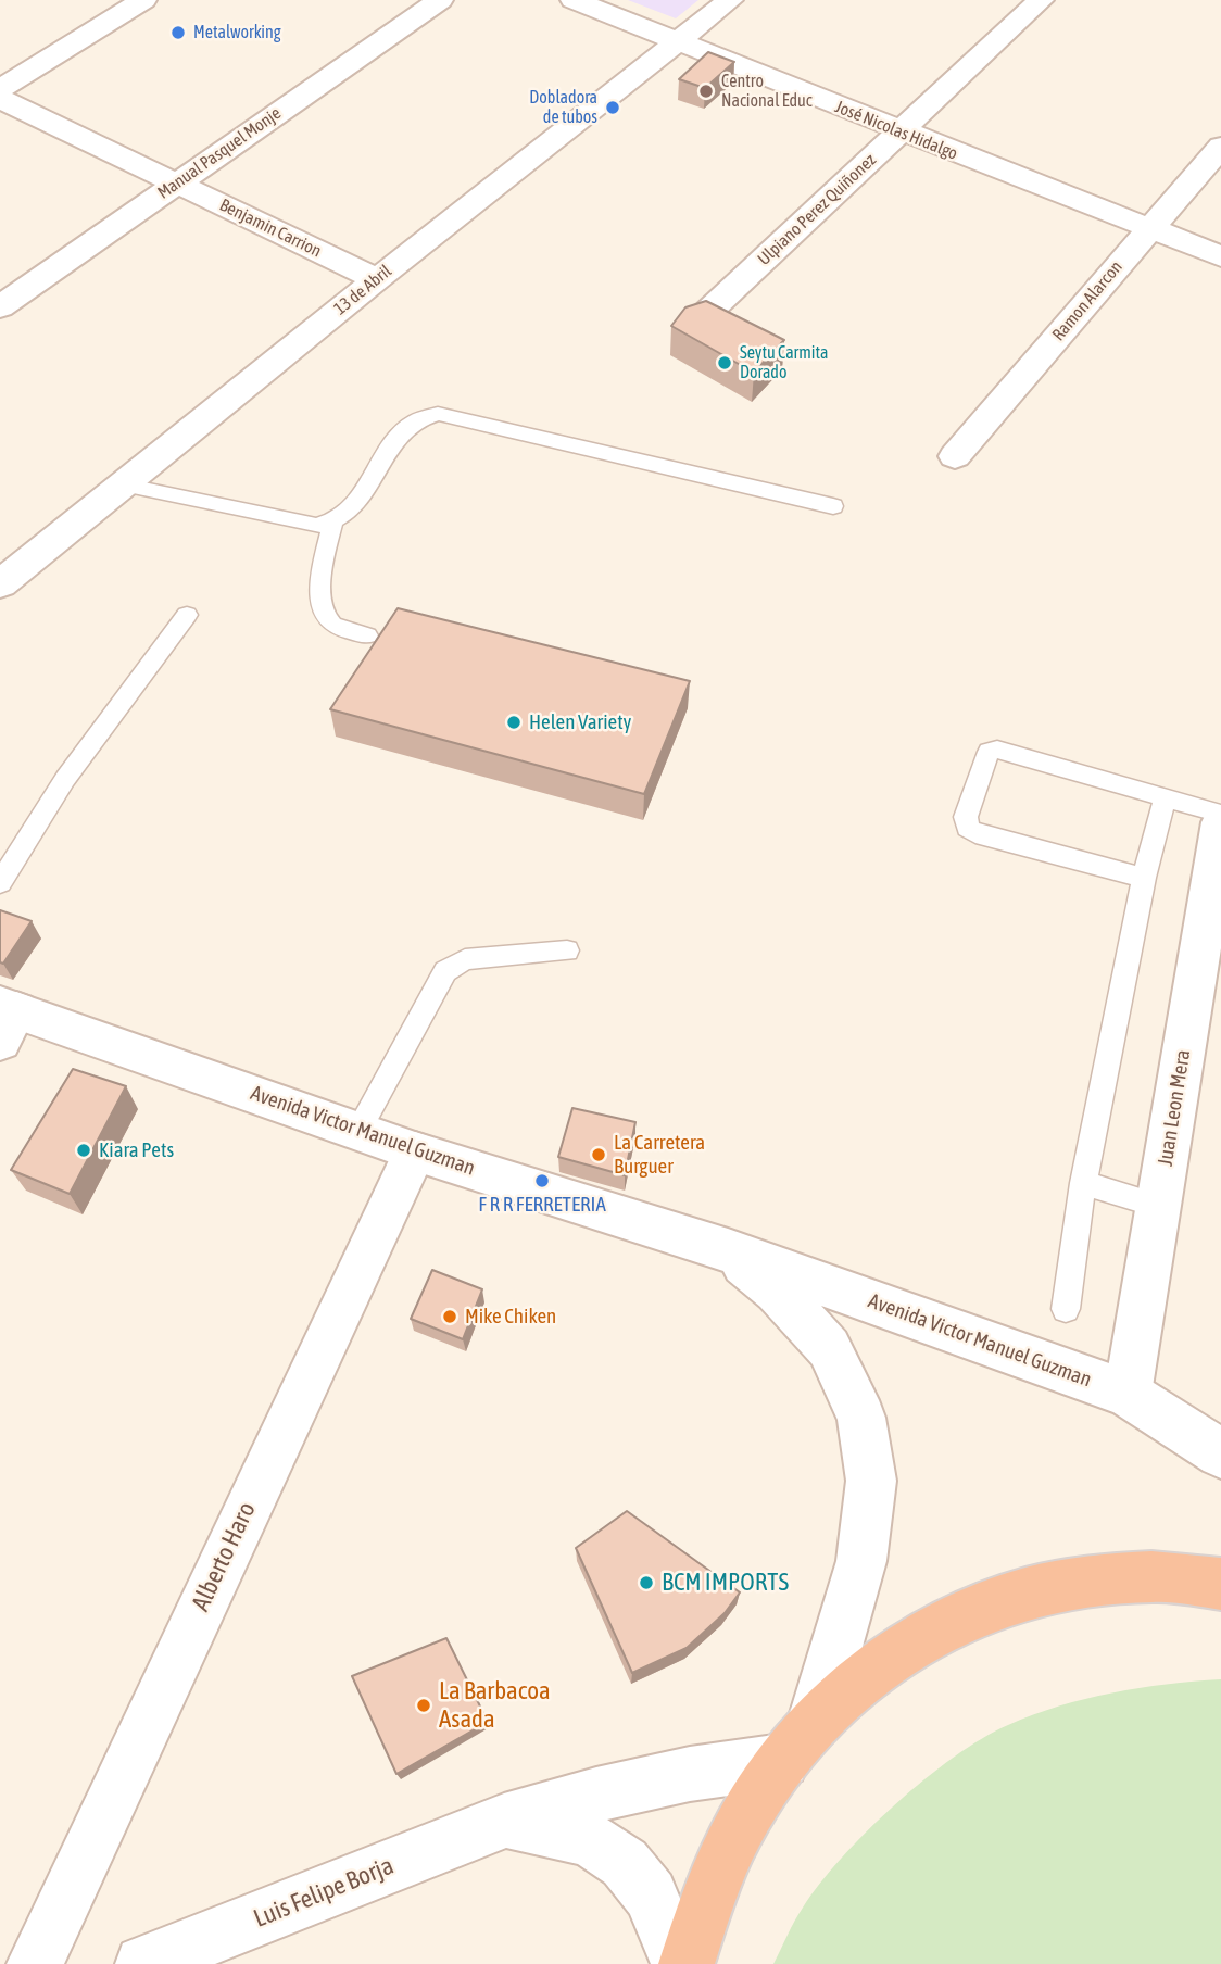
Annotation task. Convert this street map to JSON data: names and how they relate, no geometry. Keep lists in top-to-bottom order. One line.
{"streets":{"street":["José Nicolas Hidalgo","Manual Pasquel Monje","Ulpiano Perez Quiñonez","Benjamin Carrion","13 de Abril","Ramon Alarcon","Juan Leon Mera","Avenida Victor Manuel Guzman","Alberto Haro","Luis Felipe Borja"]},"crossings":[["José Nicolas Hidalgo","Ulpiano Perez Quiñonez"],["José Nicolas Hidalgo","13 de Abril"],["José Nicolas Hidalgo","Ramon Alarcon"],["Manual Pasquel Monje","Benjamin Carrion"],["Benjamin Carrion","13 de Abril"],["Juan Leon Mera","Avenida Victor Manuel Guzman"],["Avenida Victor Manuel Guzman","Alberto Haro"],["Avenida Victor Manuel Guzman","Luis Felipe Borja"]],"places":["Metalworking","Centro Nacional Educ","Dobladora de tubos","Seytu Carmita Dorado","Helen Variety","Kiara Pets","La Carretera Burguer","F R R FERRETERIA","Mike Chiken","BCM IMPORTS","La Barbacoa Asada"]}
